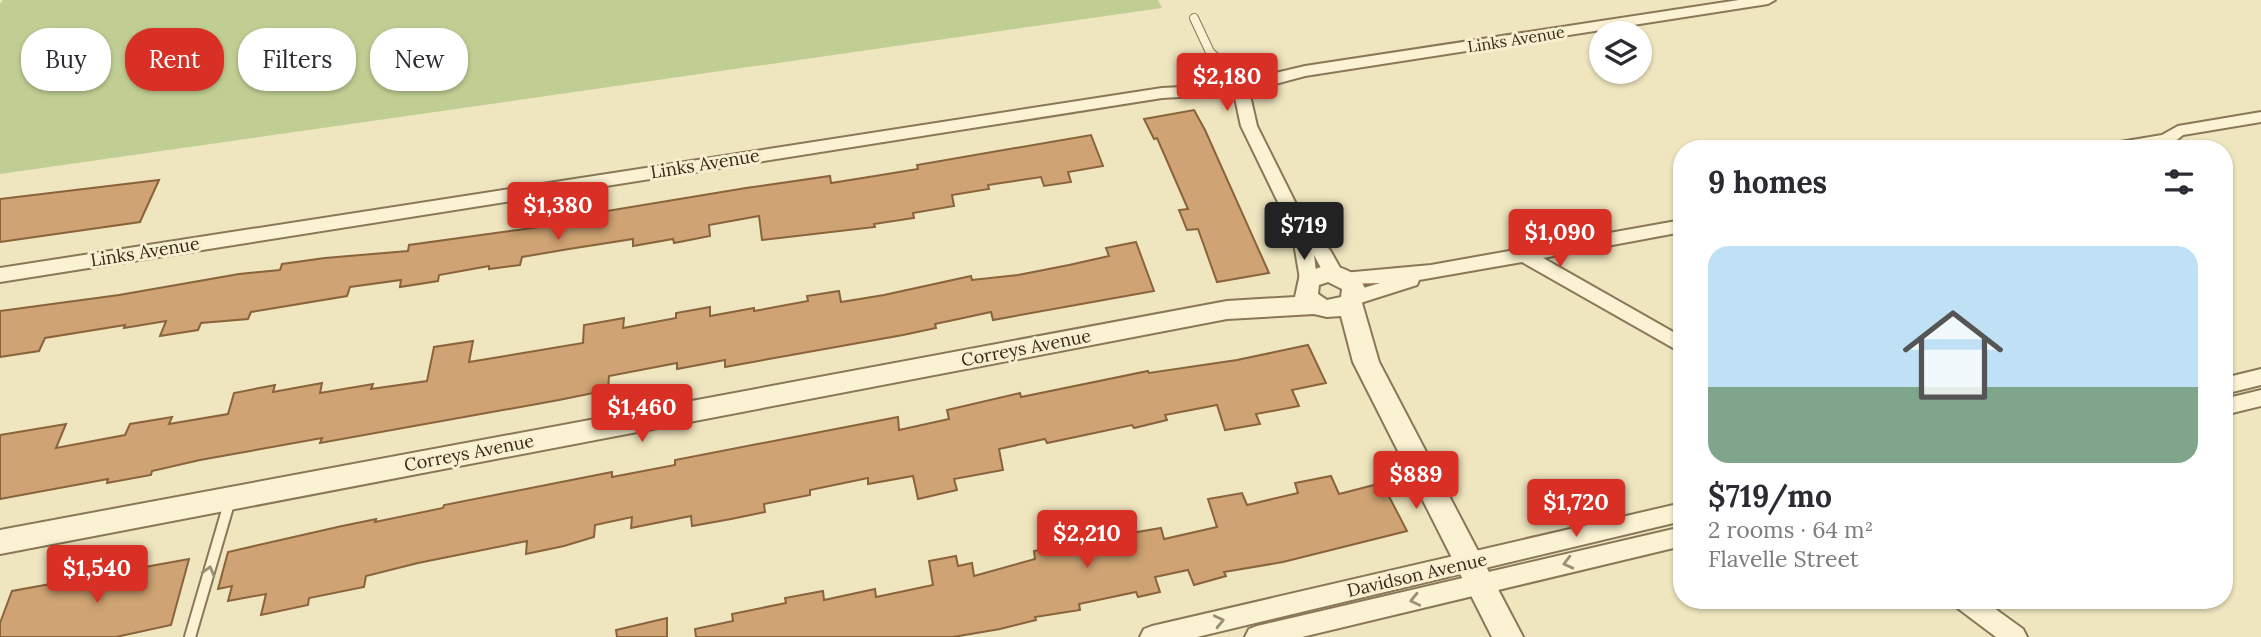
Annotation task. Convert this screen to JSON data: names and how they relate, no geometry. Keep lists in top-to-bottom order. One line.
{"streets":{"street":["Links Avenue","Correys Avenue","Davidson Avenue"]},"page":{"chip":["Buy","Rent","Filters","New"],"price":["$2,180","$1,380","$719","$1,090","$1,460","$889","$1,720","$2,210","$1,540"],"heading":"9 homes","list":[{"name":"$719/mo","note":"2 rooms · 64 m² · Flavelle Street"}]}}
